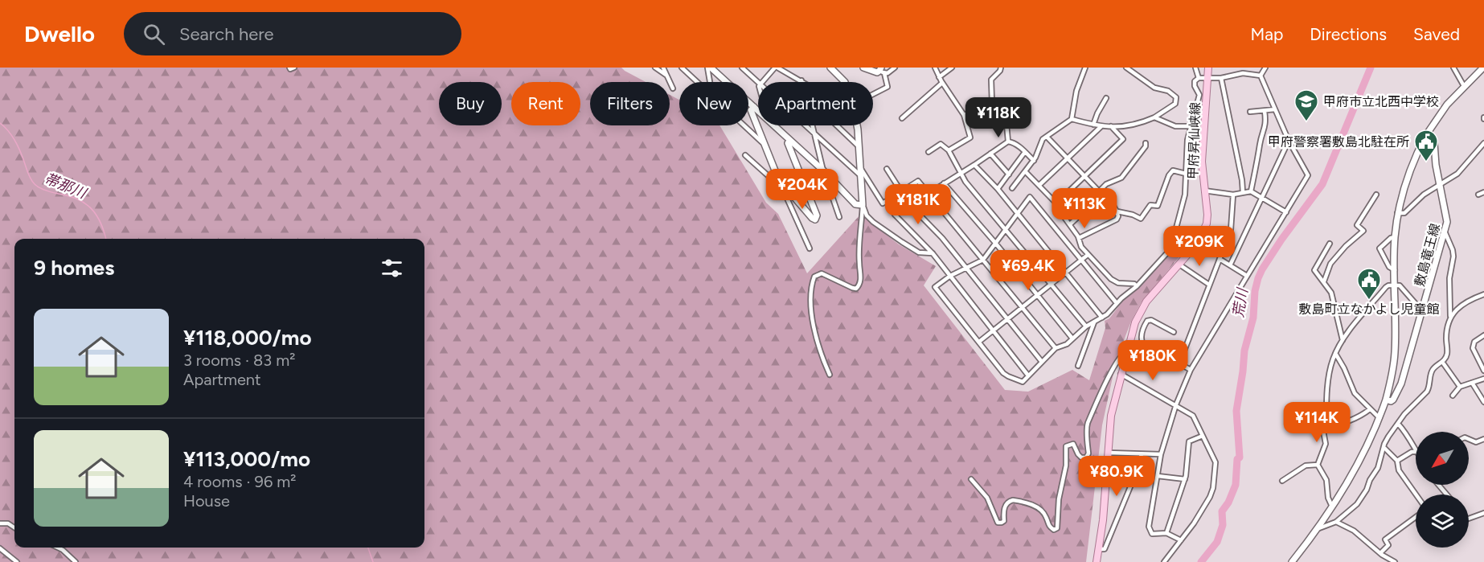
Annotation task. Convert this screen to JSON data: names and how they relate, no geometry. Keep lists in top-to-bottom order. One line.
{"streets":{"main road":["甲府昇仙峡線","敷島竜王線"]},"water":["帯那川","荒川"],"places":{"school or university":["甲府市立北西中学校"],"public building":["甲府警察署敷島北駐在所","敷島町立なかよし児童館"]},"north":"bottom left","page":{"header":"Dwello","search":"Search here","nav":["Map","Directions","Saved"],"chip":["Buy","Rent","Filters","New","Apartment"],"price":["¥118K","¥204K","¥181K","¥113K","¥209K","¥69.4K","¥180K","¥114K","¥80.9K"],"heading":"9 homes","list":[{"name":"¥118,000/mo","note":"3 rooms · 83 m² · Apartment"},{"name":"¥113,000/mo","note":"4 rooms · 96 m² · House"}]}}
